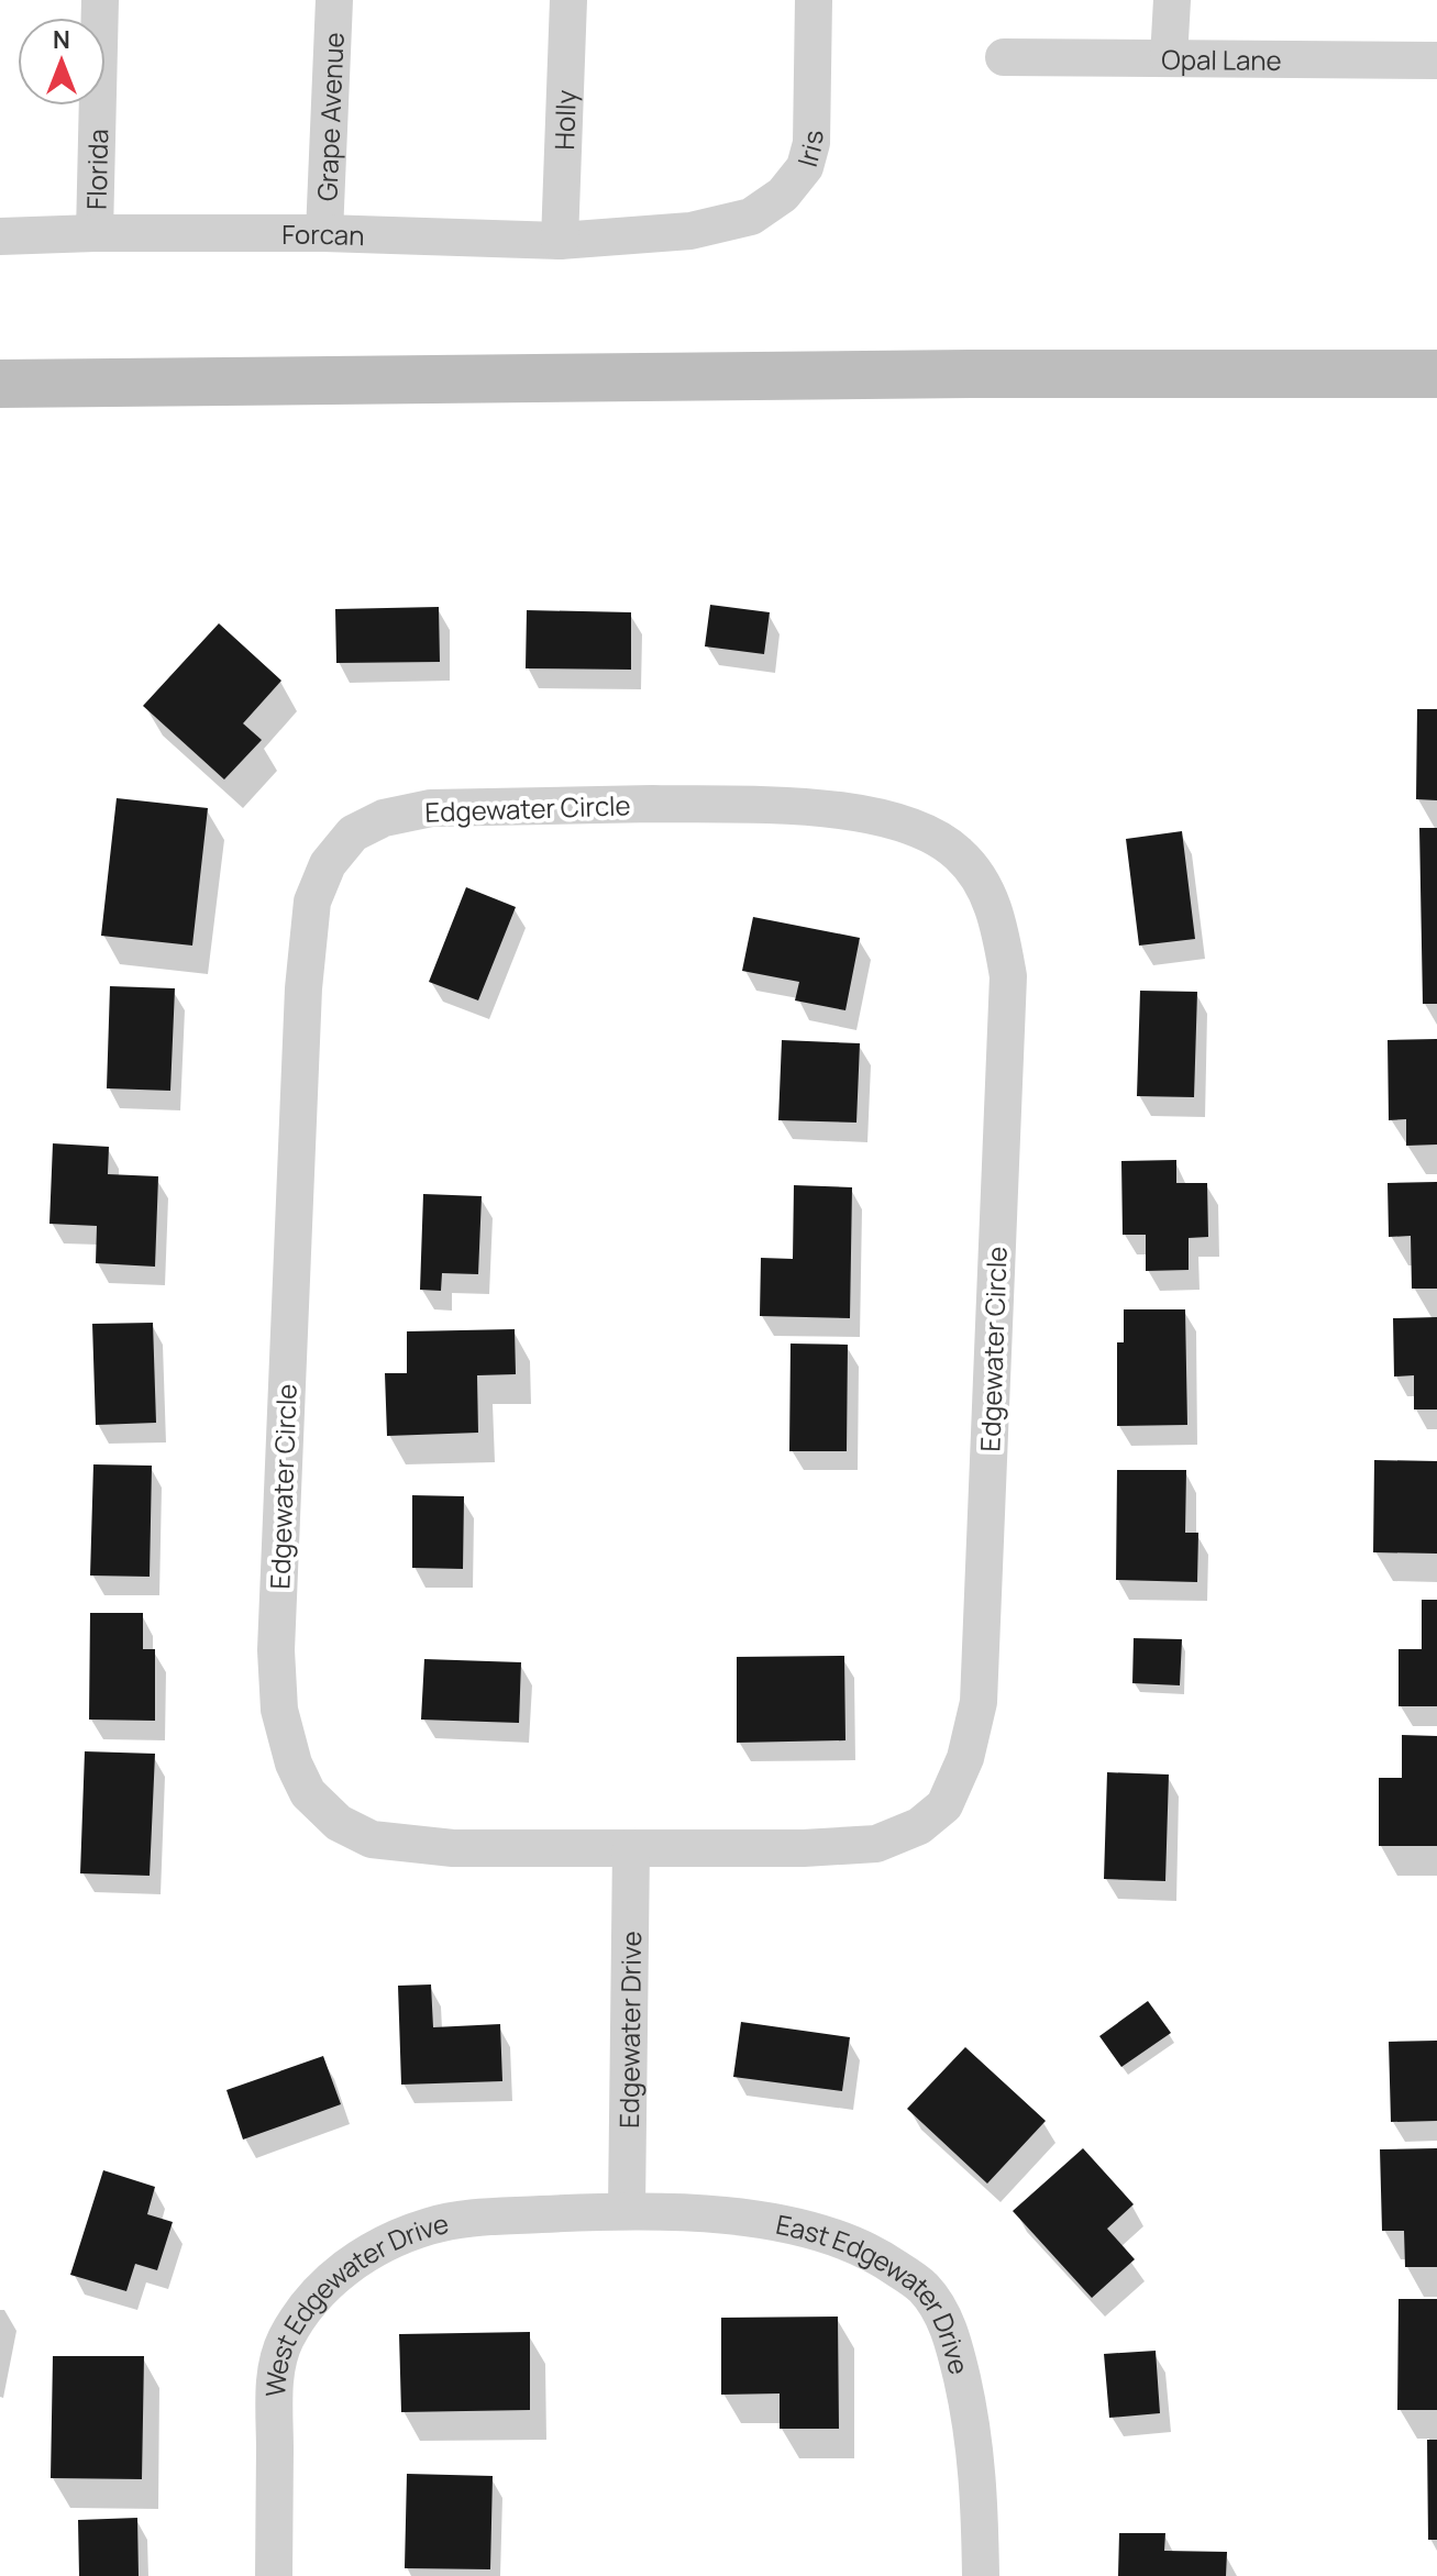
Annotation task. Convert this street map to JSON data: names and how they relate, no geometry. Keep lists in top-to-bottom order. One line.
{"streets":{"street":["Opal Lane","Grape Avenue","Holly","Iris","Florida","Forcan","Edgewater Circle","Edgewater Drive","East Edgewater Drive","West Edgewater Drive"]},"crossings":[["Grape Avenue","Forcan"],["Holly","Forcan"],["Iris","Forcan"],["Florida","Forcan"],["Edgewater Circle","Edgewater Drive"],["Edgewater Drive","East Edgewater Drive"],["Edgewater Drive","West Edgewater Drive"],["East Edgewater Drive","West Edgewater Drive"]],"north":"top"}
